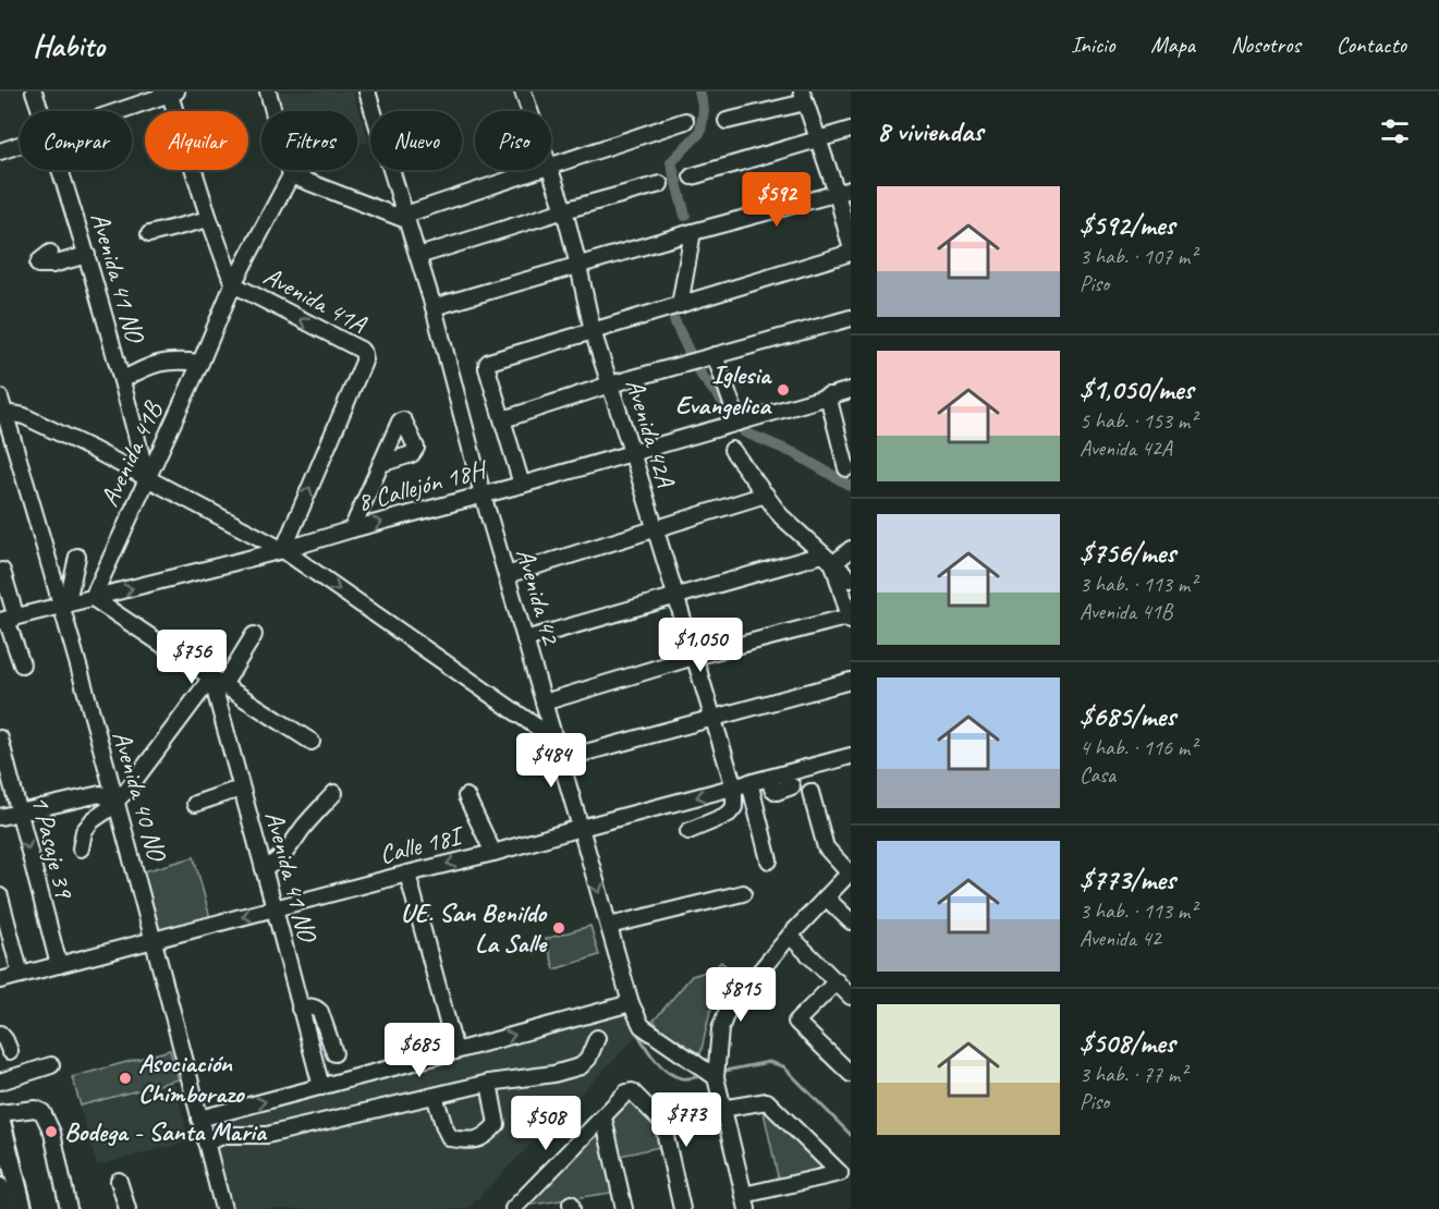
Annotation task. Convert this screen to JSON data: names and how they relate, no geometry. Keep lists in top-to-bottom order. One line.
{"streets":{"street":["Avenida 41 NO","Avenida 41A","Avenida 42A","Avenida 41B","8 Callejón 18H","Avenida 42","Avenida 40 NO","Calle 18I","1 Pasaje 39"]},"crossings":[["Avenida 41 NO","Avenida 41B"],["Avenida 41 NO","Calle 18I"],["Avenida 41A","Avenida 41B"],["Avenida 41A","8 Callejón 18H"],["Avenida 42A","8 Callejón 18H"],["Avenida 42A","Calle 18I"],["Avenida 41B","8 Callejón 18H"],["8 Callejón 18H","Avenida 42"],["8 Callejón 18H","Avenida 40 NO"],["Avenida 42","Calle 18I"],["Avenida 40 NO","Calle 18I"],["Calle 18I","1 Pasaje 39"]],"one_way":["8 Callejón 18H"],"places":["Iglesia Evangelica","UE. San Benildo La Salle","Asociación Chimborazo","Bodega - Santa Maria"],"page":{"header":"Habito","nav":["Inicio","Mapa","Nosotros","Contacto"],"heading":"8 viviendas","chip":["Comprar","Alquilar","Filtros","Nuevo","Piso"],"list":[{"name":"$592/mes","note":"3 hab. · 107 m² · Piso"},{"name":"$1,050/mes","note":"5 hab. · 153 m² · Avenida 42A"},{"name":"$756/mes","note":"3 hab. · 113 m² · Avenida 41B"},{"name":"$685/mes","note":"4 hab. · 116 m² · Casa"},{"name":"$773/mes","note":"3 hab. · 113 m² · Avenida 42"},{"name":"$508/mes","note":"3 hab. · 77 m² · Piso"}],"price":["$592","$1,050","$756","$484","$815","$685","$773","$508"]}}
